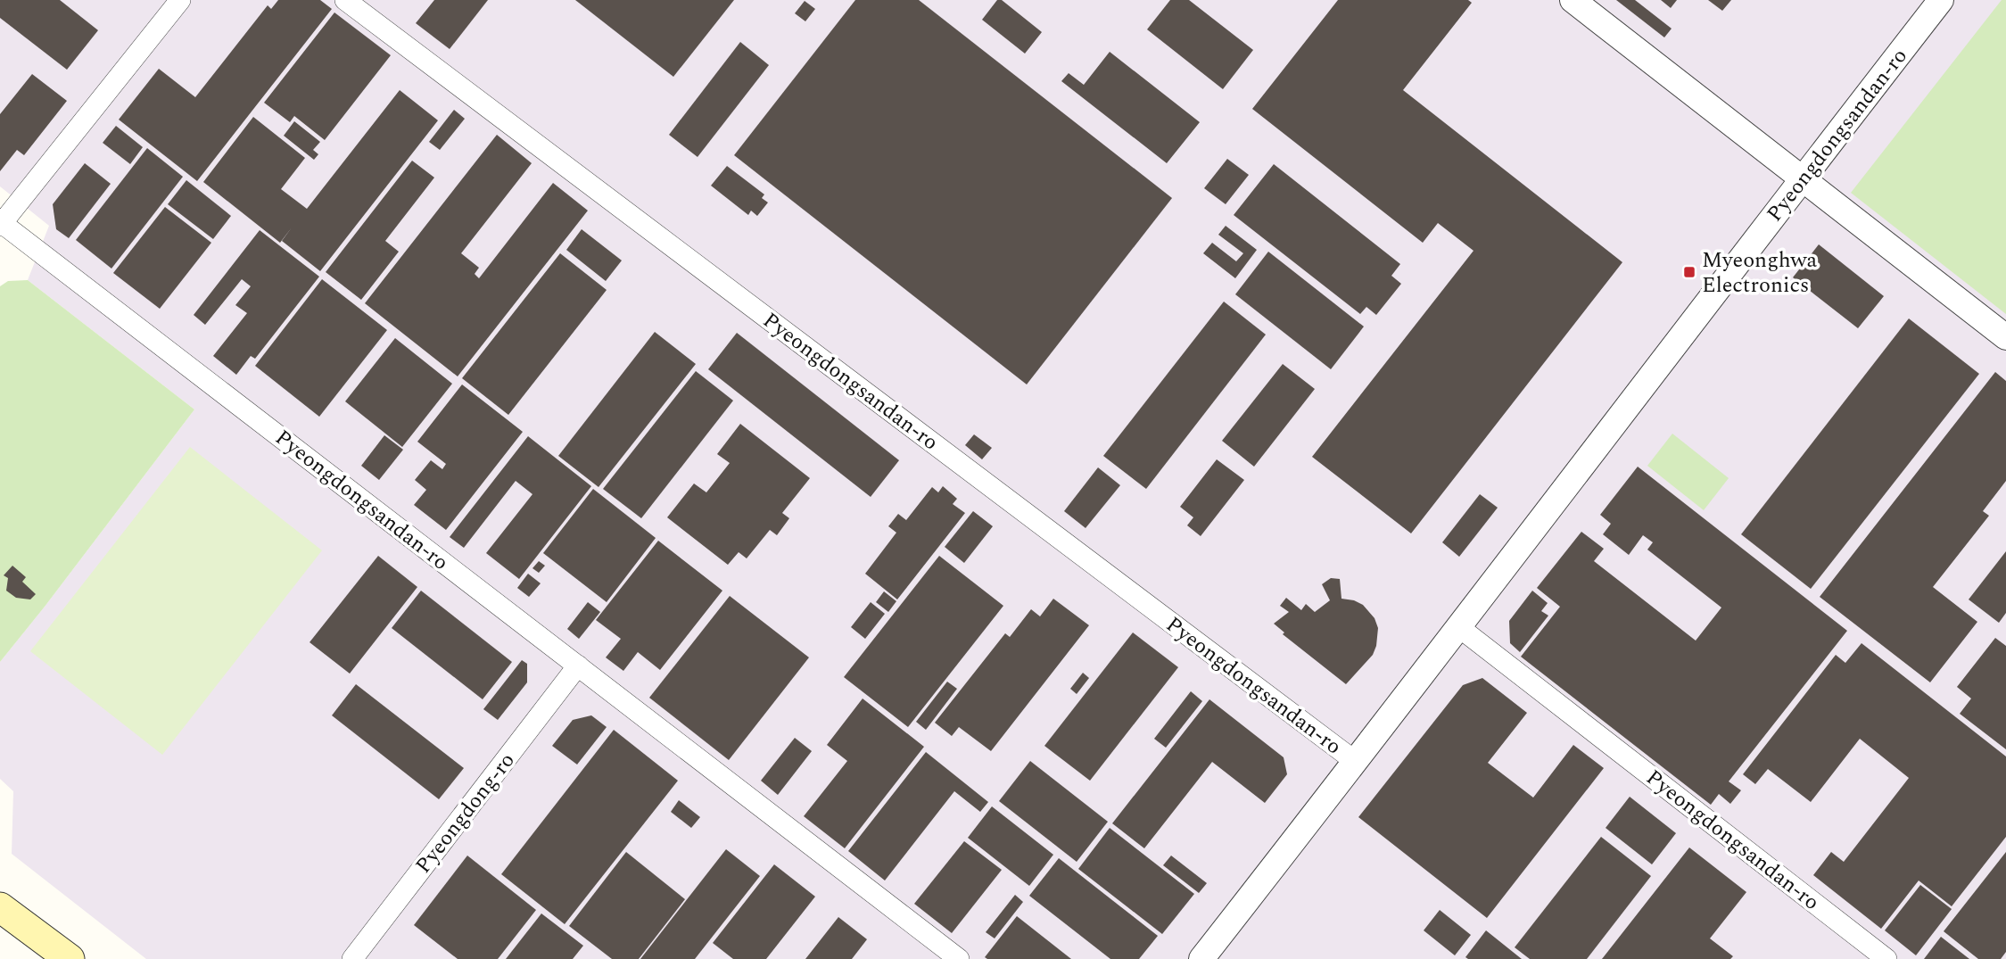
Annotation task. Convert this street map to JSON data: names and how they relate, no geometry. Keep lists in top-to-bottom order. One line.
{"streets":{"street":["Pyeongdongsandan-ro","Pyeongdong-ro"]},"crossings":[["Pyeongdongsandan-ro","Pyeongdong-ro"]],"places":{"transit":["Myeonghwa Electronics"]}}
